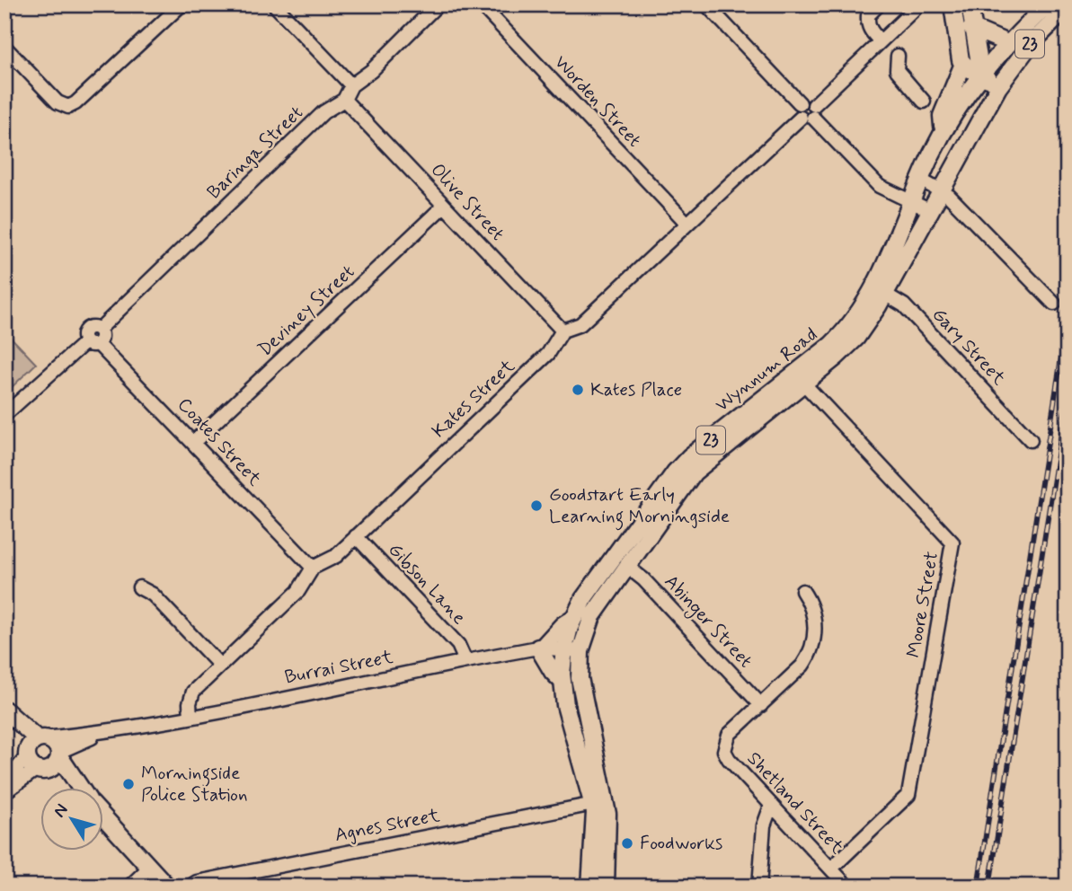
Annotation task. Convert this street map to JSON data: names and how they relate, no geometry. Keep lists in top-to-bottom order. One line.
{"streets":{"main road":["23","Wynnum Road"],"street":["Worden Street","Baringa Street","Olive Street","Deviney Street","Gary Street","Kates Street","Coates Street","Gibson Lane","Moore Street","Abinger Street","Burrai Street","Shetland Street","Agnes Street"]},"crossings":[["Worden Street","Kates Street"],["Baringa Street","Olive Street"],["Baringa Street","Coates Street"],["Olive Street","Deviney Street"],["Olive Street","Kates Street"],["Deviney Street","Coates Street"],["Gary Street","Wynnum Road"],["Wynnum Road","Moore Street"],["Wynnum Road","Abinger Street"],["Wynnum Road","Burrai Street"],["Wynnum Road","Agnes Street"],["Kates Street","Coates Street"],["Kates Street","Gibson Lane"],["Kates Street","Burrai Street"],["Gibson Lane","Burrai Street"],["Moore Street","Shetland Street"],["Abinger Street","Shetland Street"]],"places":["Kates Place","Goodstart Early Learning Morningside","Morningside Police Station","Foodworks"],"north":"top left"}
